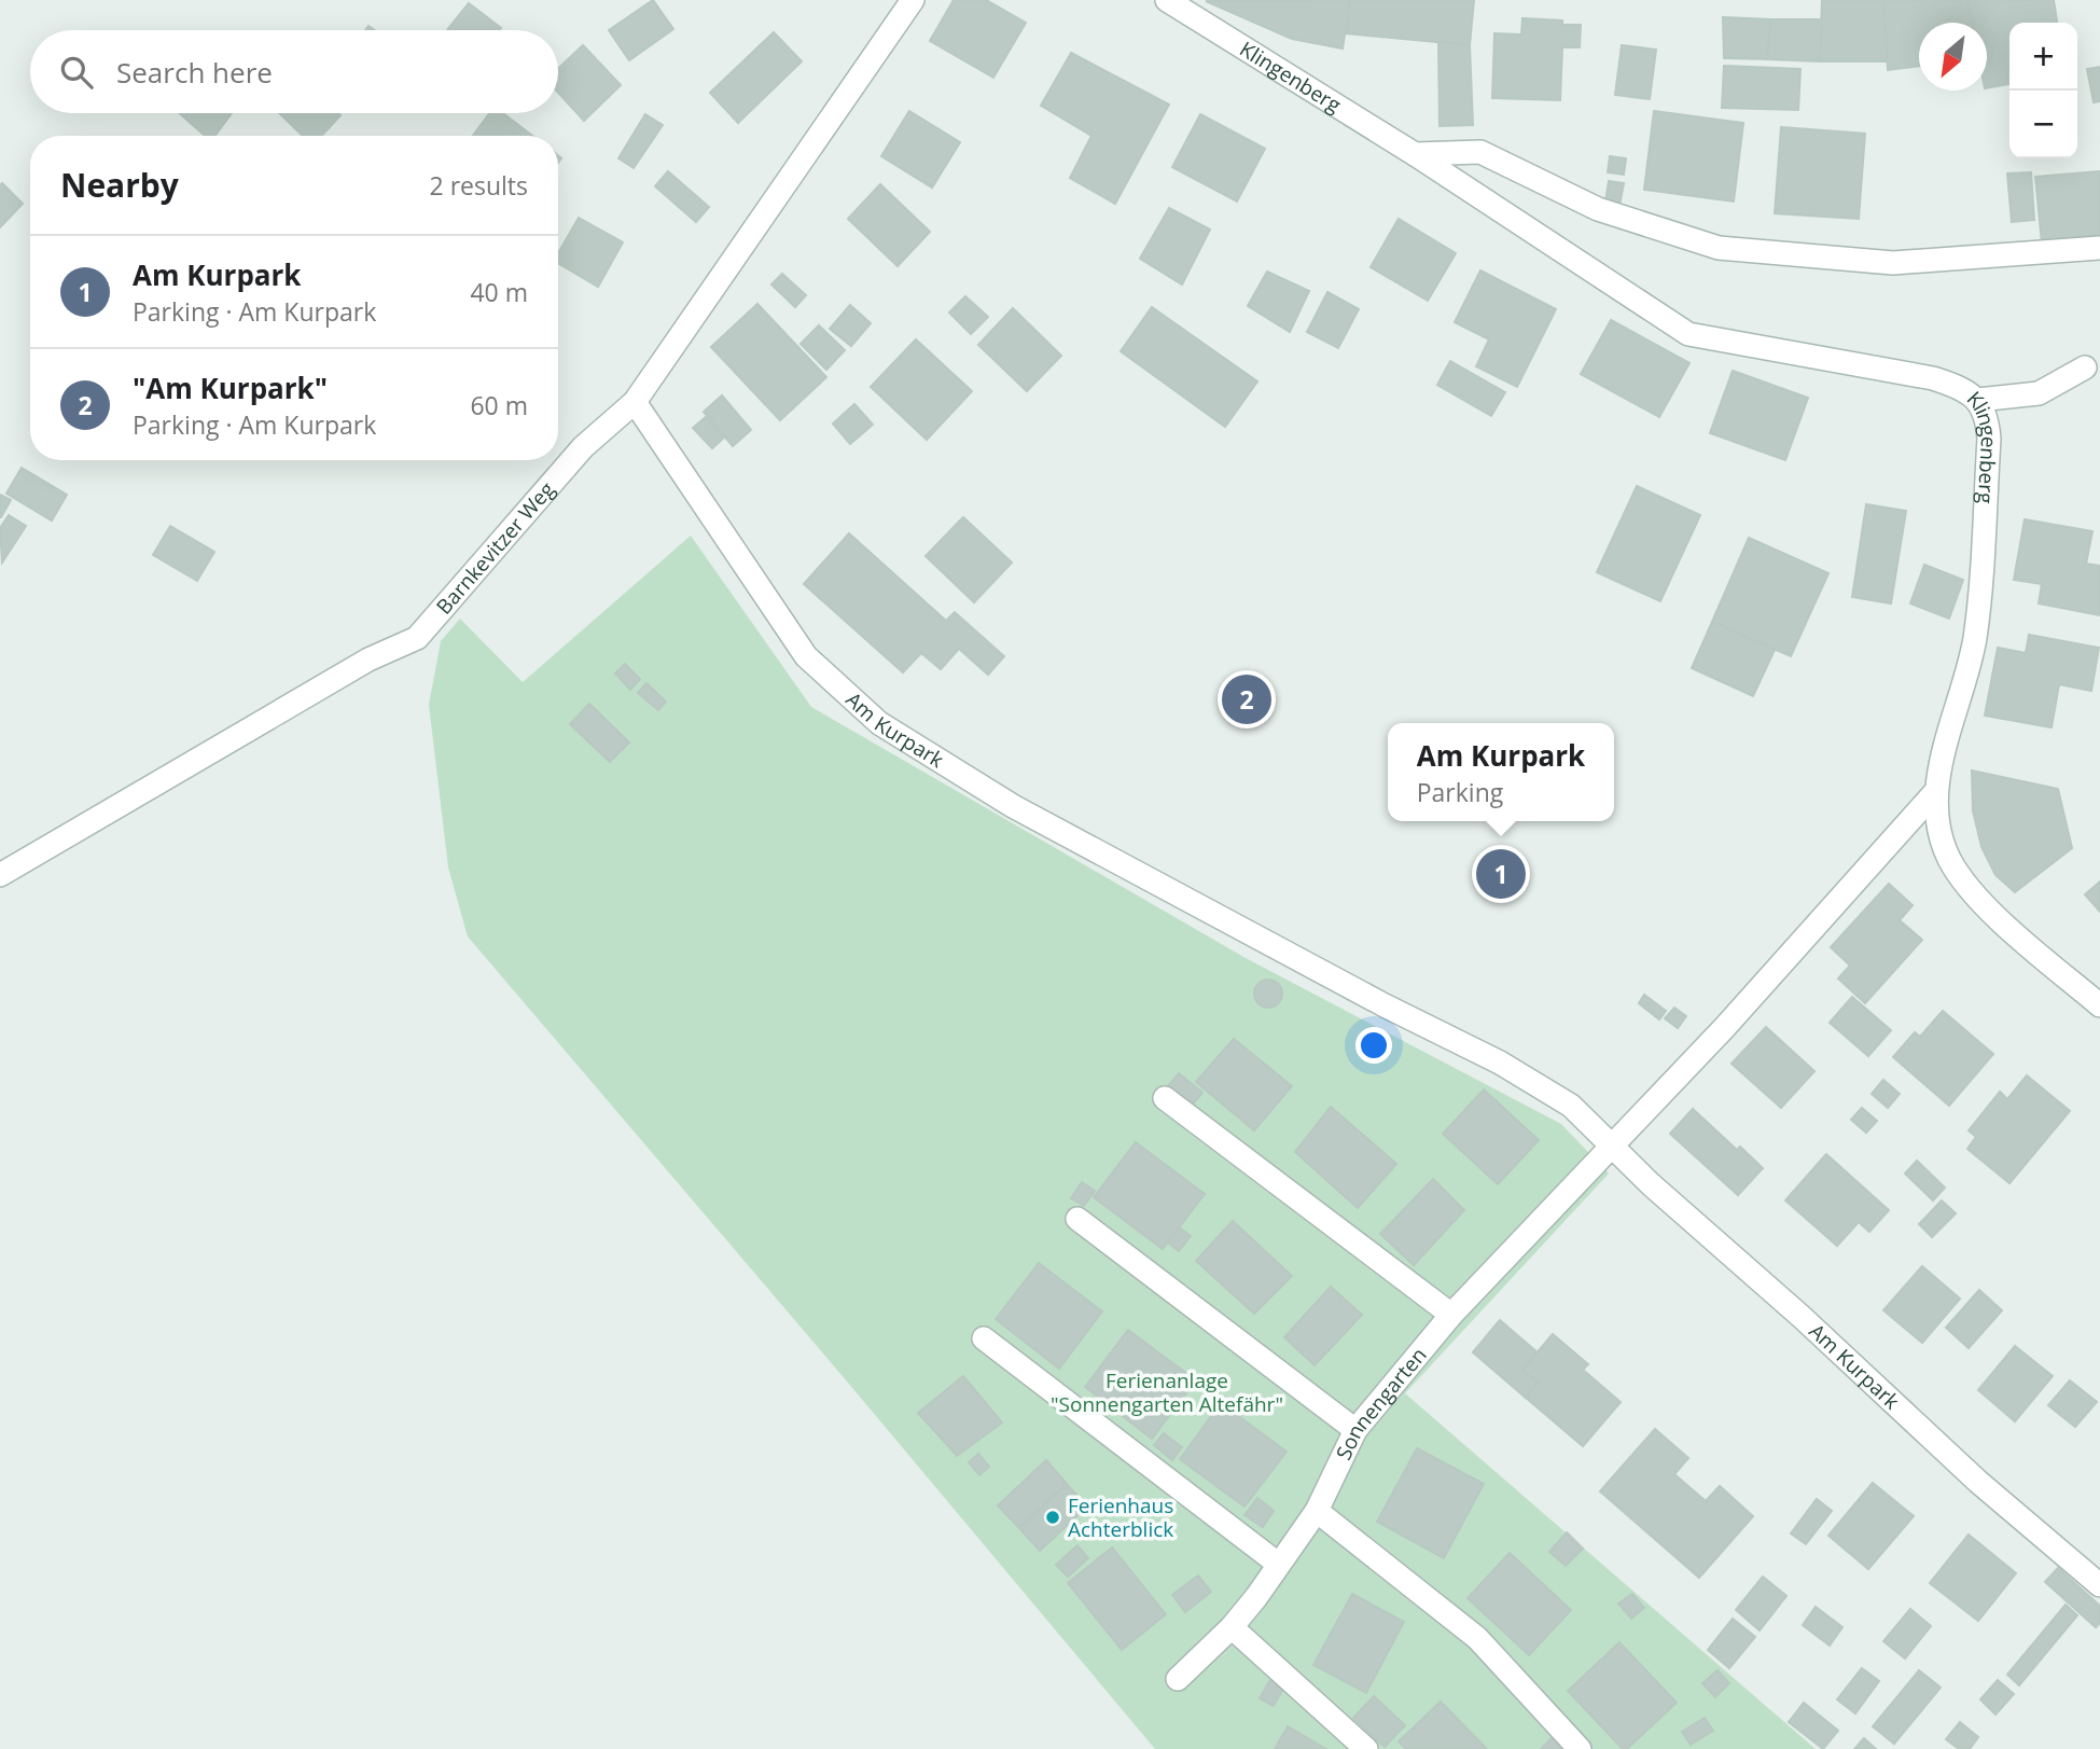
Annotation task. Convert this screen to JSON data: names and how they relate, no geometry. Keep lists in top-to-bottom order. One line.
{"streets":{"street":["Klingenberg","Barnkevitzer Weg","Am Kurpark","Sonnengarten"]},"crossings":[["Barnkevitzer Weg","Am Kurpark"],["Am Kurpark","Sonnengarten"]],"parks":["Ferienanlage \"Sonnengarten Altefähr\""],"places":["Ferienhaus Achterblick"],"north":"bottom left","page":{"map_buttons":["+","−"],"search":"Search here","heading":["Nearby","2 results"],"list":[{"mark":"1","name":"Am Kurpark","note":"Parking · Am Kurpark","value":"40 m"},{"mark":"2","name":"\"Am Kurpark\"","note":"Parking · Am Kurpark","value":"60 m"}],"pins":["2","1"],"popup":["Am Kurpark","Parking"]}}
